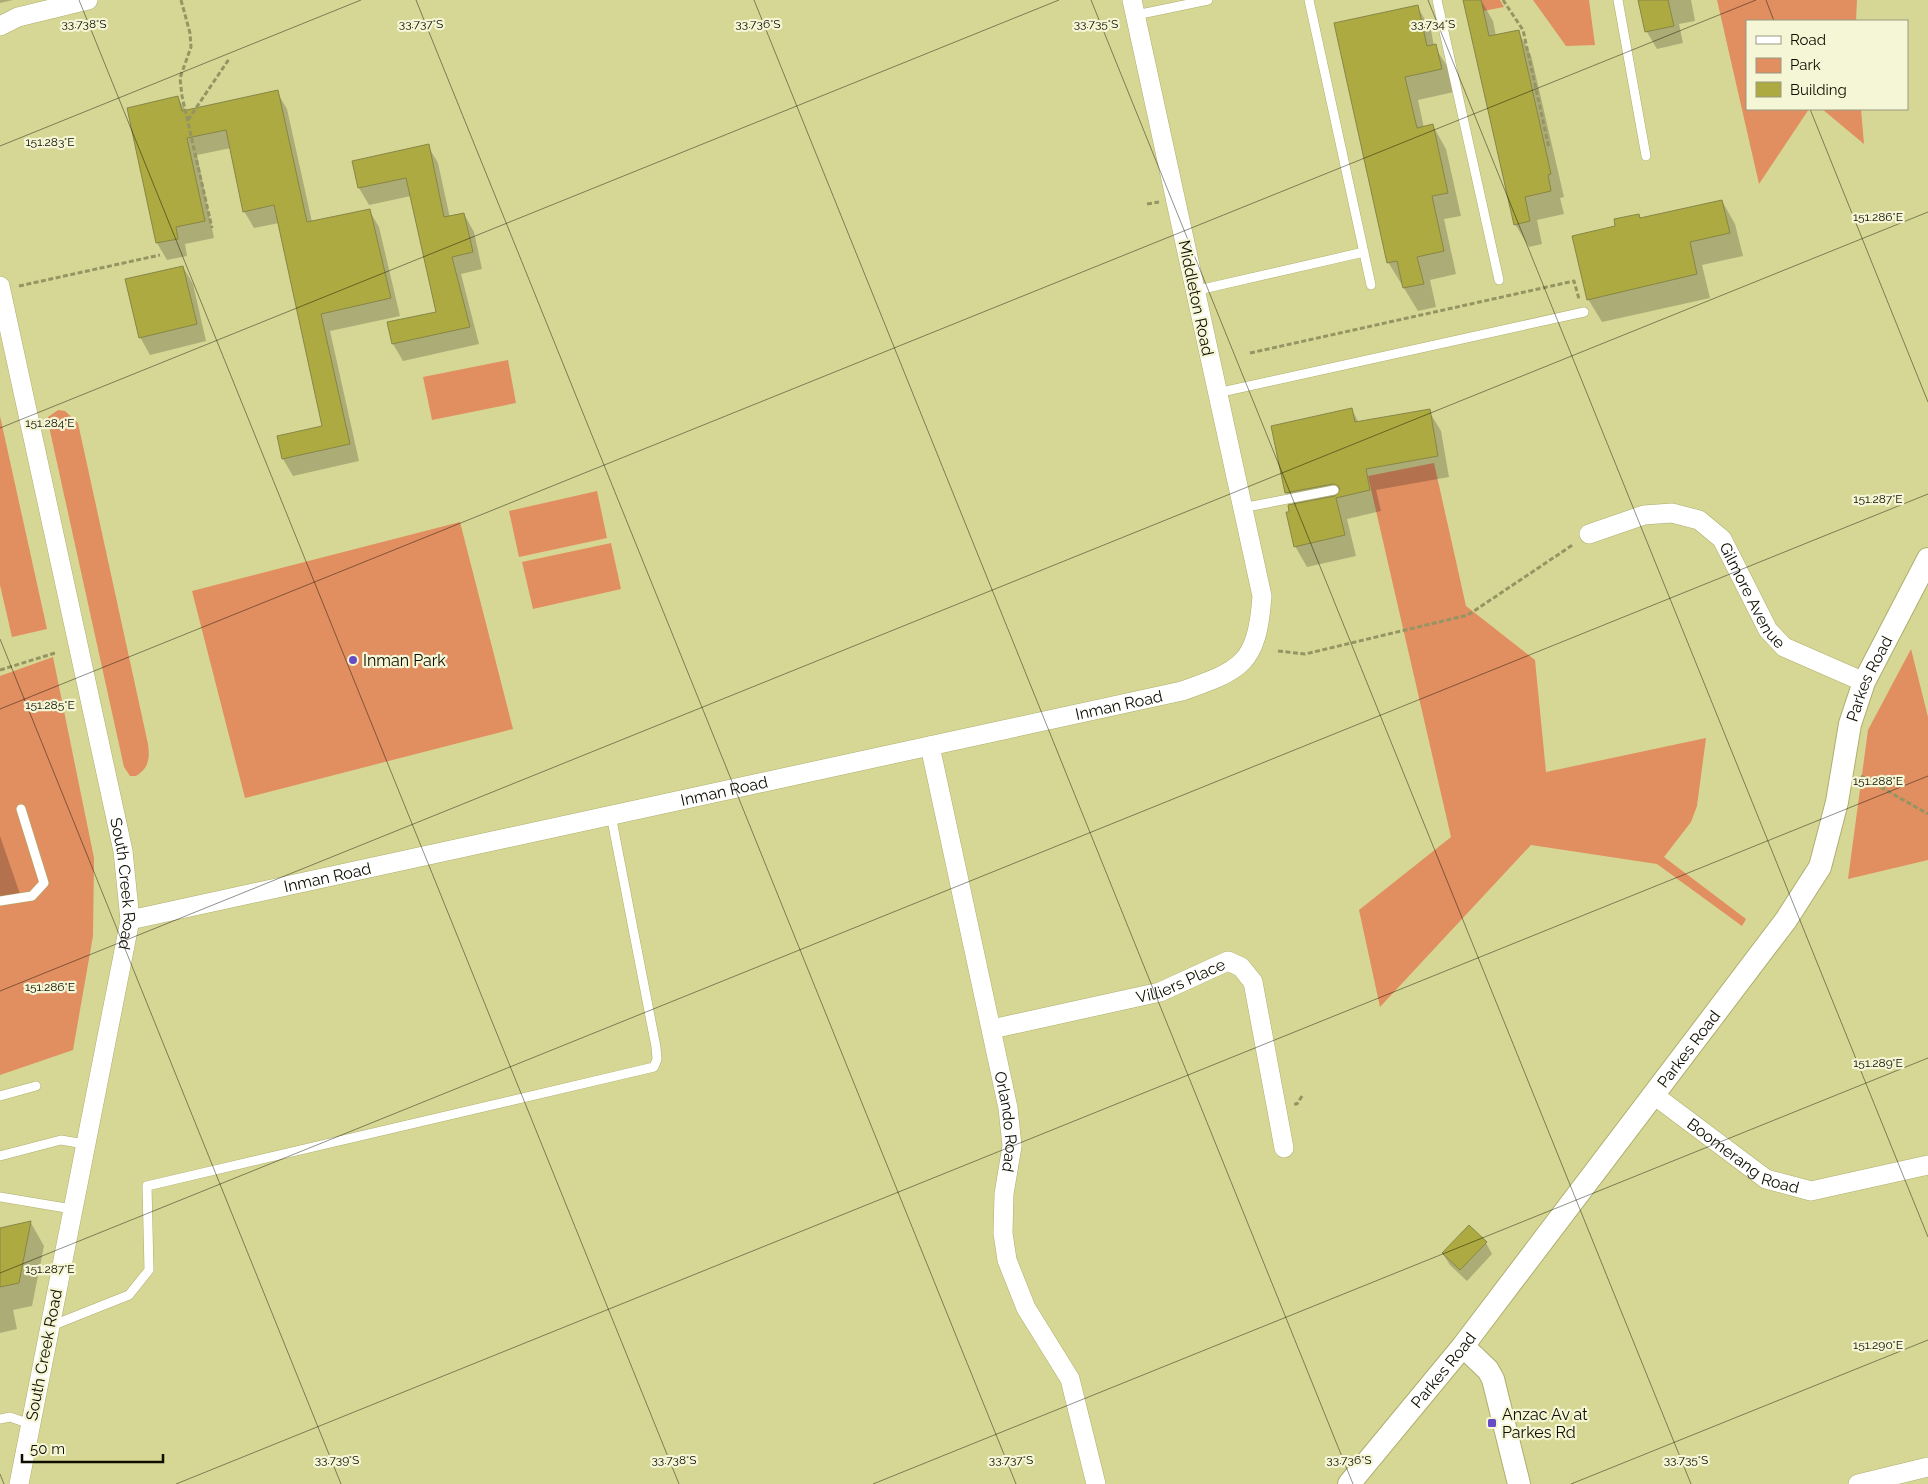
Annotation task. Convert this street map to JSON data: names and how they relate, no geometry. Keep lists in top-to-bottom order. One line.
{"streets":{"street":["Middleton Road","Gilmore Avenue","Parkes Road","Inman Road","South Creek Road","Villiers Place","Orlando Road","Boomerang Road"]},"crossings":[["Middleton Road","Inman Road"],["Gilmore Avenue","Parkes Road"],["Parkes Road","Boomerang Road"],["Inman Road","South Creek Road"],["Inman Road","Orlando Road"],["Villiers Place","Orlando Road"]],"places":{"other":["Inman Park"],"transit":["Anzac Av at Parkes Rd"]},"legend":["Road","Park","Building"],"scale_bar":"50 m","coordinates":["33.734°S","33.738°S","33.737°S","33.736°S","33.735°S","151.283°E","151.286°E","151.284°E","151.287°E","151.285°E","151.288°E","151.289°E","151.290°E","33.739°S"]}
